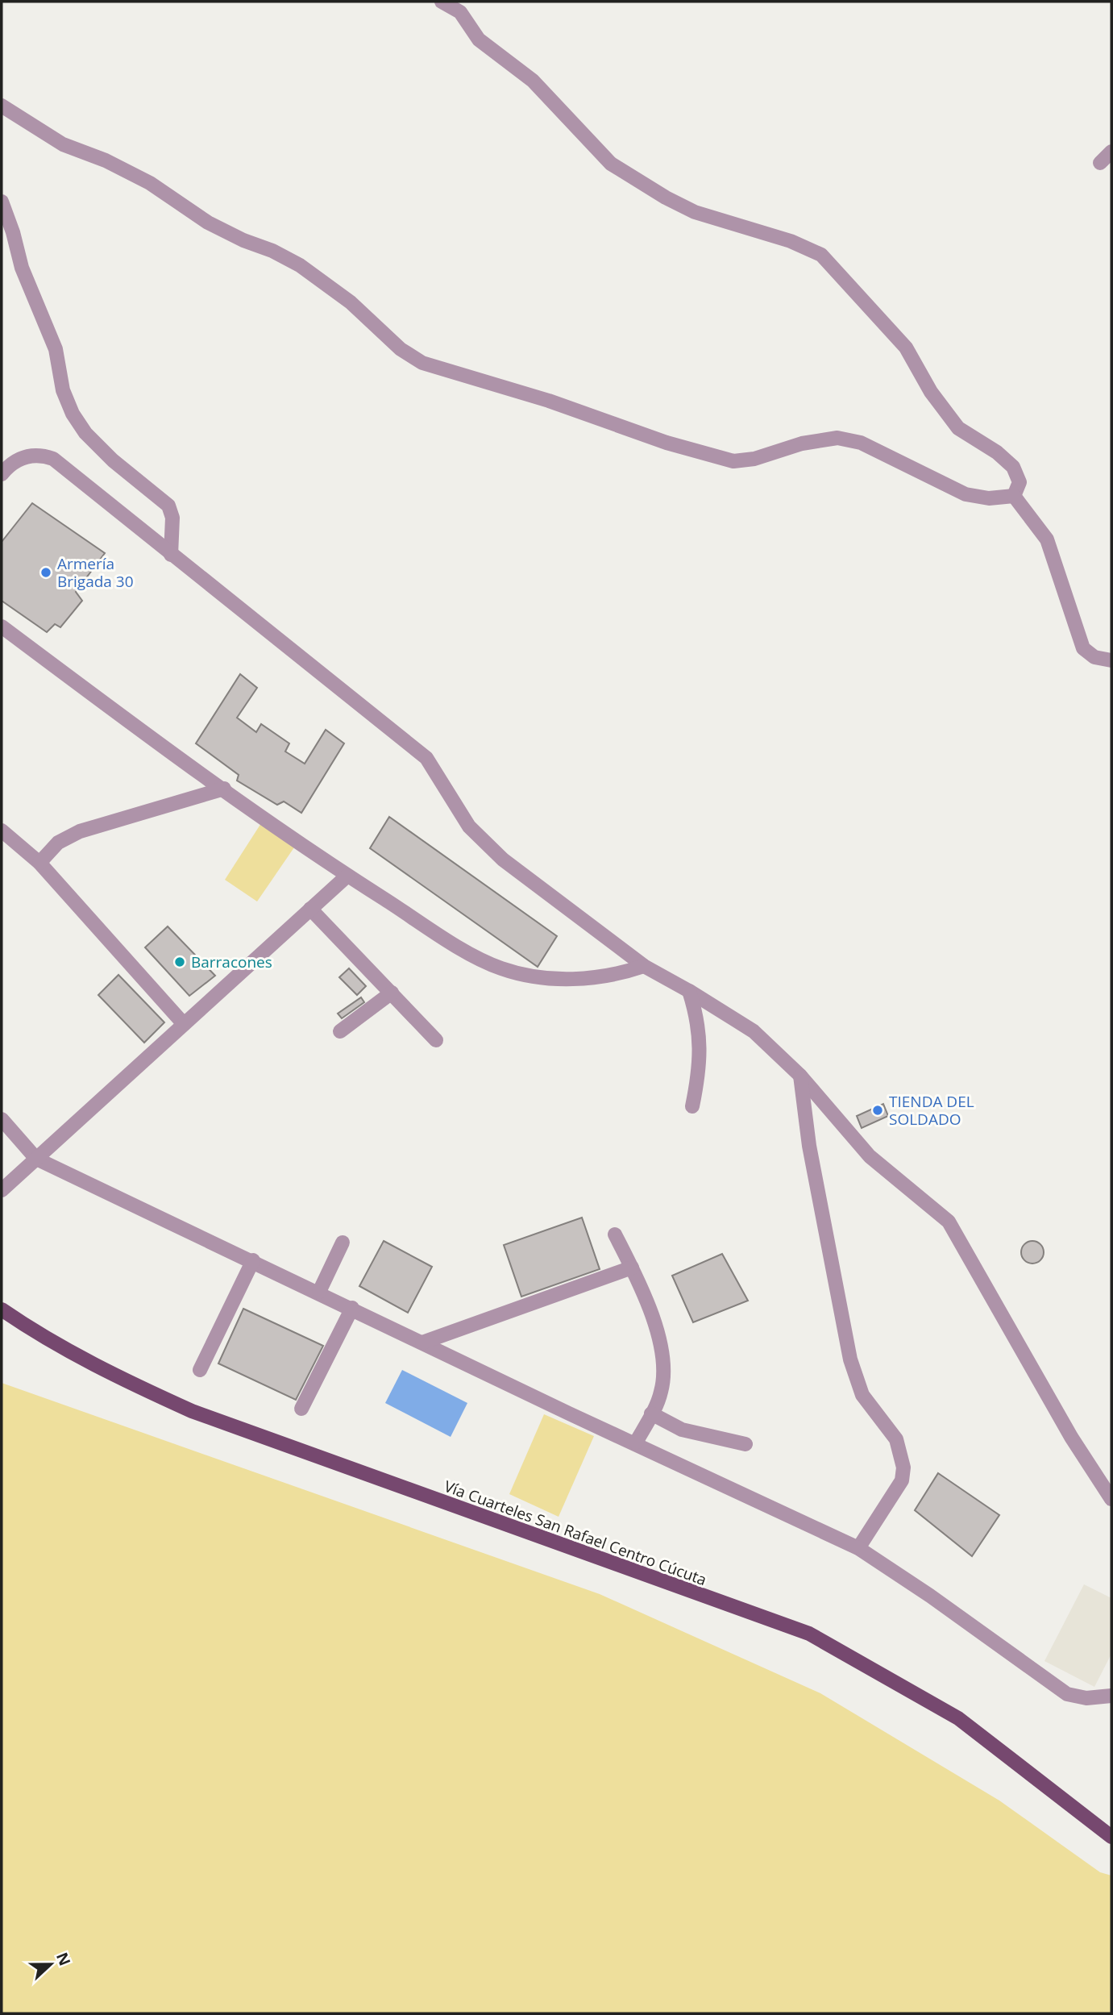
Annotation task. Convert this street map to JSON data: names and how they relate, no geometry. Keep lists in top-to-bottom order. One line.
{"streets":{"main road":["Vía Cuarteles San Rafael Centro Cúcuta"]},"places":["Armería Brigada 30","Barracones","TIENDA DEL SOLDADO"],"north":"right"}
